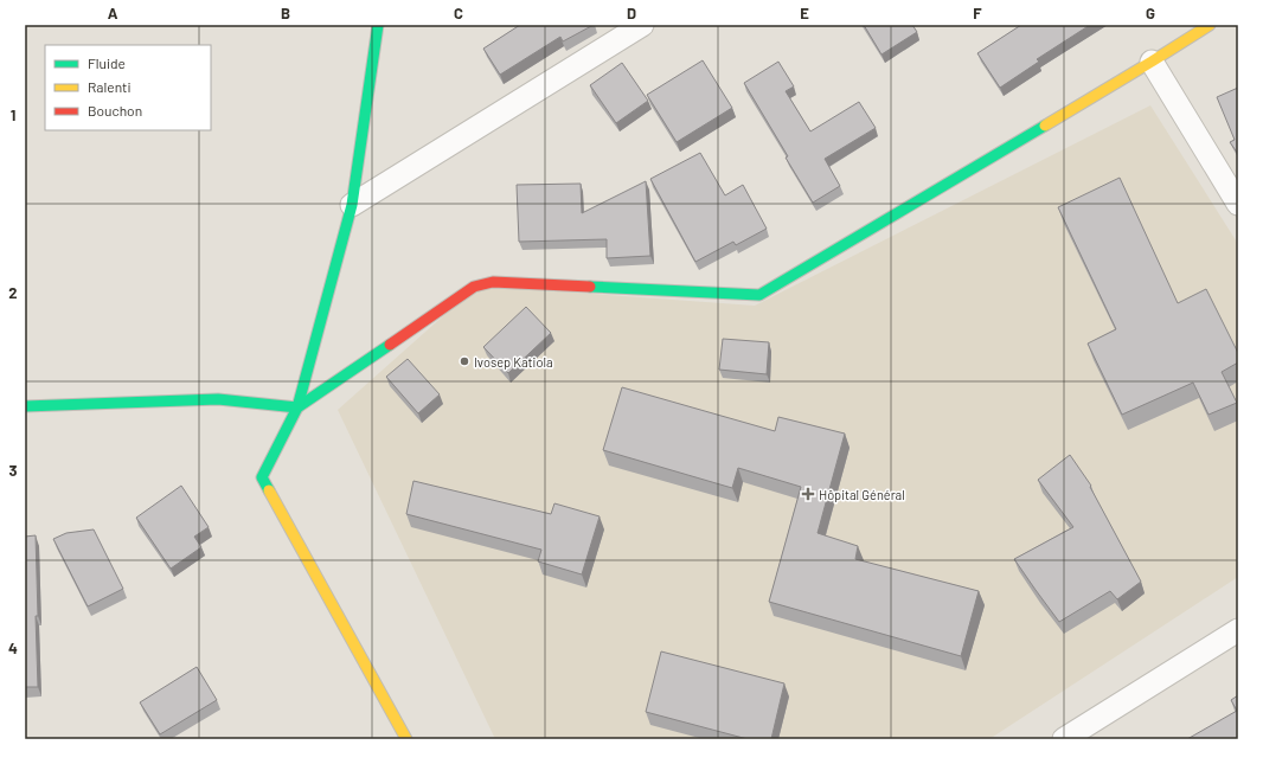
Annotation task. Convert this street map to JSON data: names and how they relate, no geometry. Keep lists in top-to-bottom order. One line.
{"places":{"other":["Ivosep Katiola"],"health":["Hôpital Général"]},"legend":["Fluide","Ralenti","Bouchon"],"grid":{"columns":["A","B","C","D","E","F","G"],"rows":["1","2","3","4"]}}
